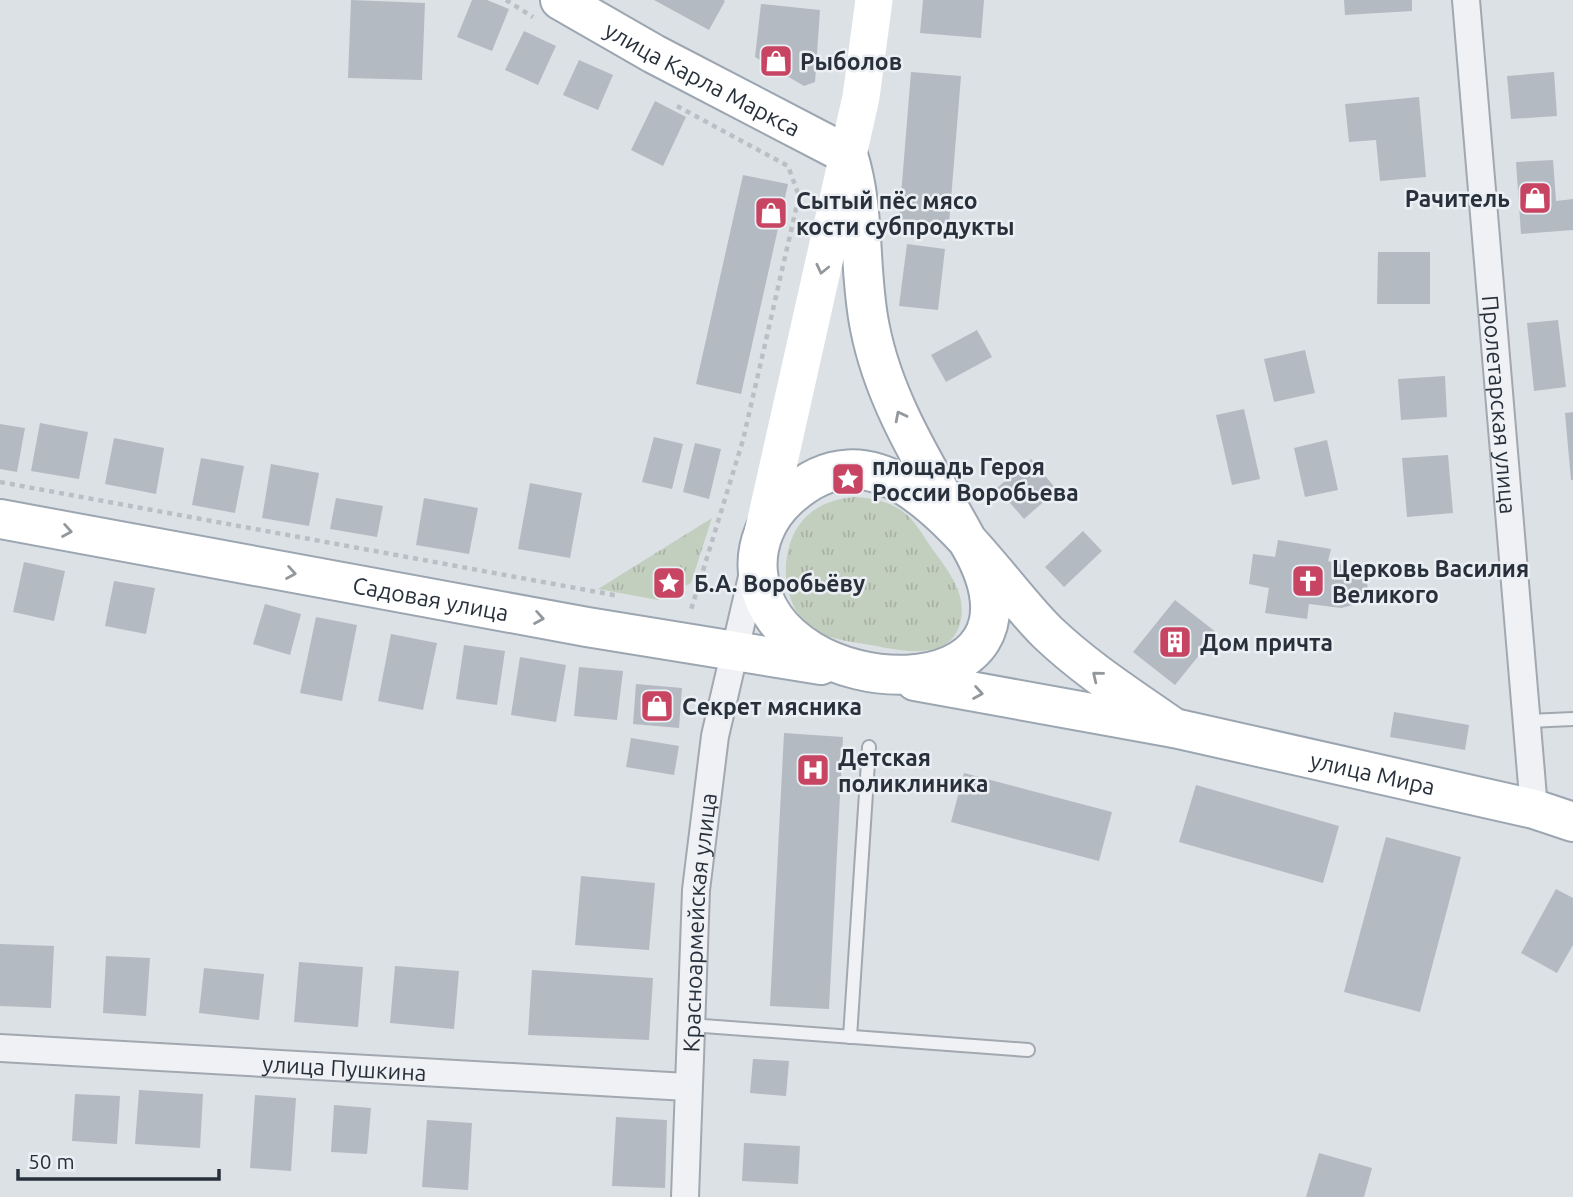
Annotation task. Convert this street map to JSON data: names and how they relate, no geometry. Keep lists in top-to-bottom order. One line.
{"streets":{"main road":["улица Карла Маркса","Садовая улица","улица Мира"],"street":["Пролетарская улица","Красноармейская улица","улица Пушкина"]},"crossings":[["Пролетарская улица","улица Мира"],["Садовая улица","улица Мира"],["Садовая улица","Красноармейская улица"],["улица Мира","Красноармейская улица"],["Красноармейская улица","улица Пушкина"]],"one_way":["Садовая улица"],"places":{"shop":["Рыболов","Рачитель","Сытый пёс мясо кости субпродукты","Секрет мясника"],"place":["площадь Героя России Воробьева","Б.А. Воробьёву"],"church":["Церковь Василия Великого"],"building":["Дом причта"],"hospital":["Детская поликлиника"]},"scale_bar":"50 m"}
